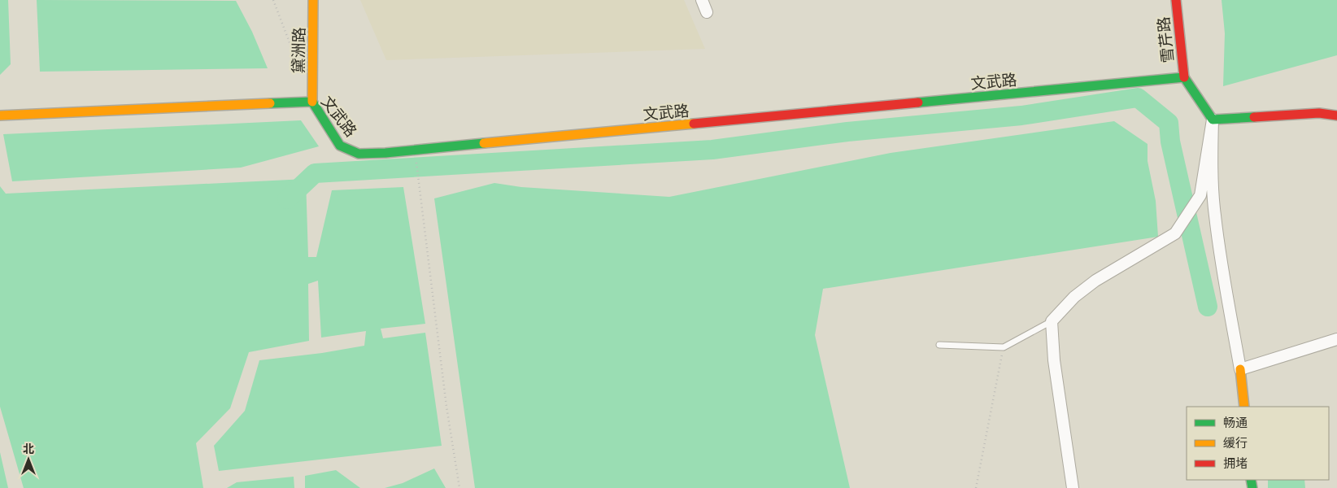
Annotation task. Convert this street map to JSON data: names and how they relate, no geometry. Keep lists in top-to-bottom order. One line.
{"streets":{"main road":["雪芹路","黛洲路","文武路"]},"crossings":[["雪芹路","文武路"],["黛洲路","文武路"]],"legend":["畅通","缓行","拥堵"],"north":"top"}
